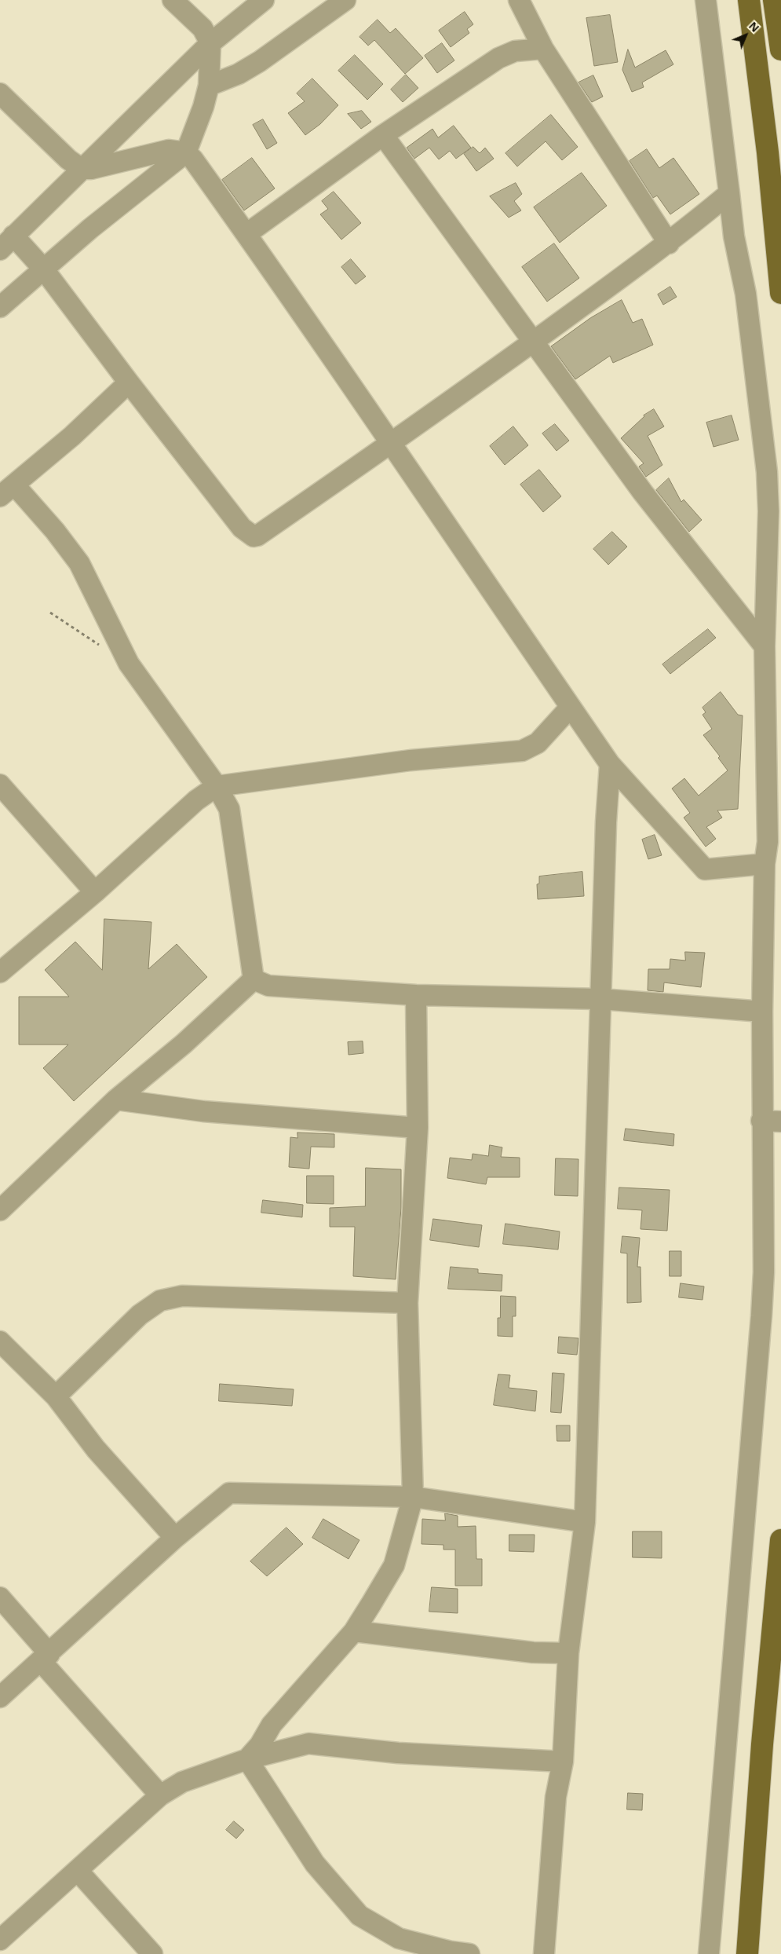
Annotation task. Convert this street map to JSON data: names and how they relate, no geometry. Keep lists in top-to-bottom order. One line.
{"north":"top right"}
